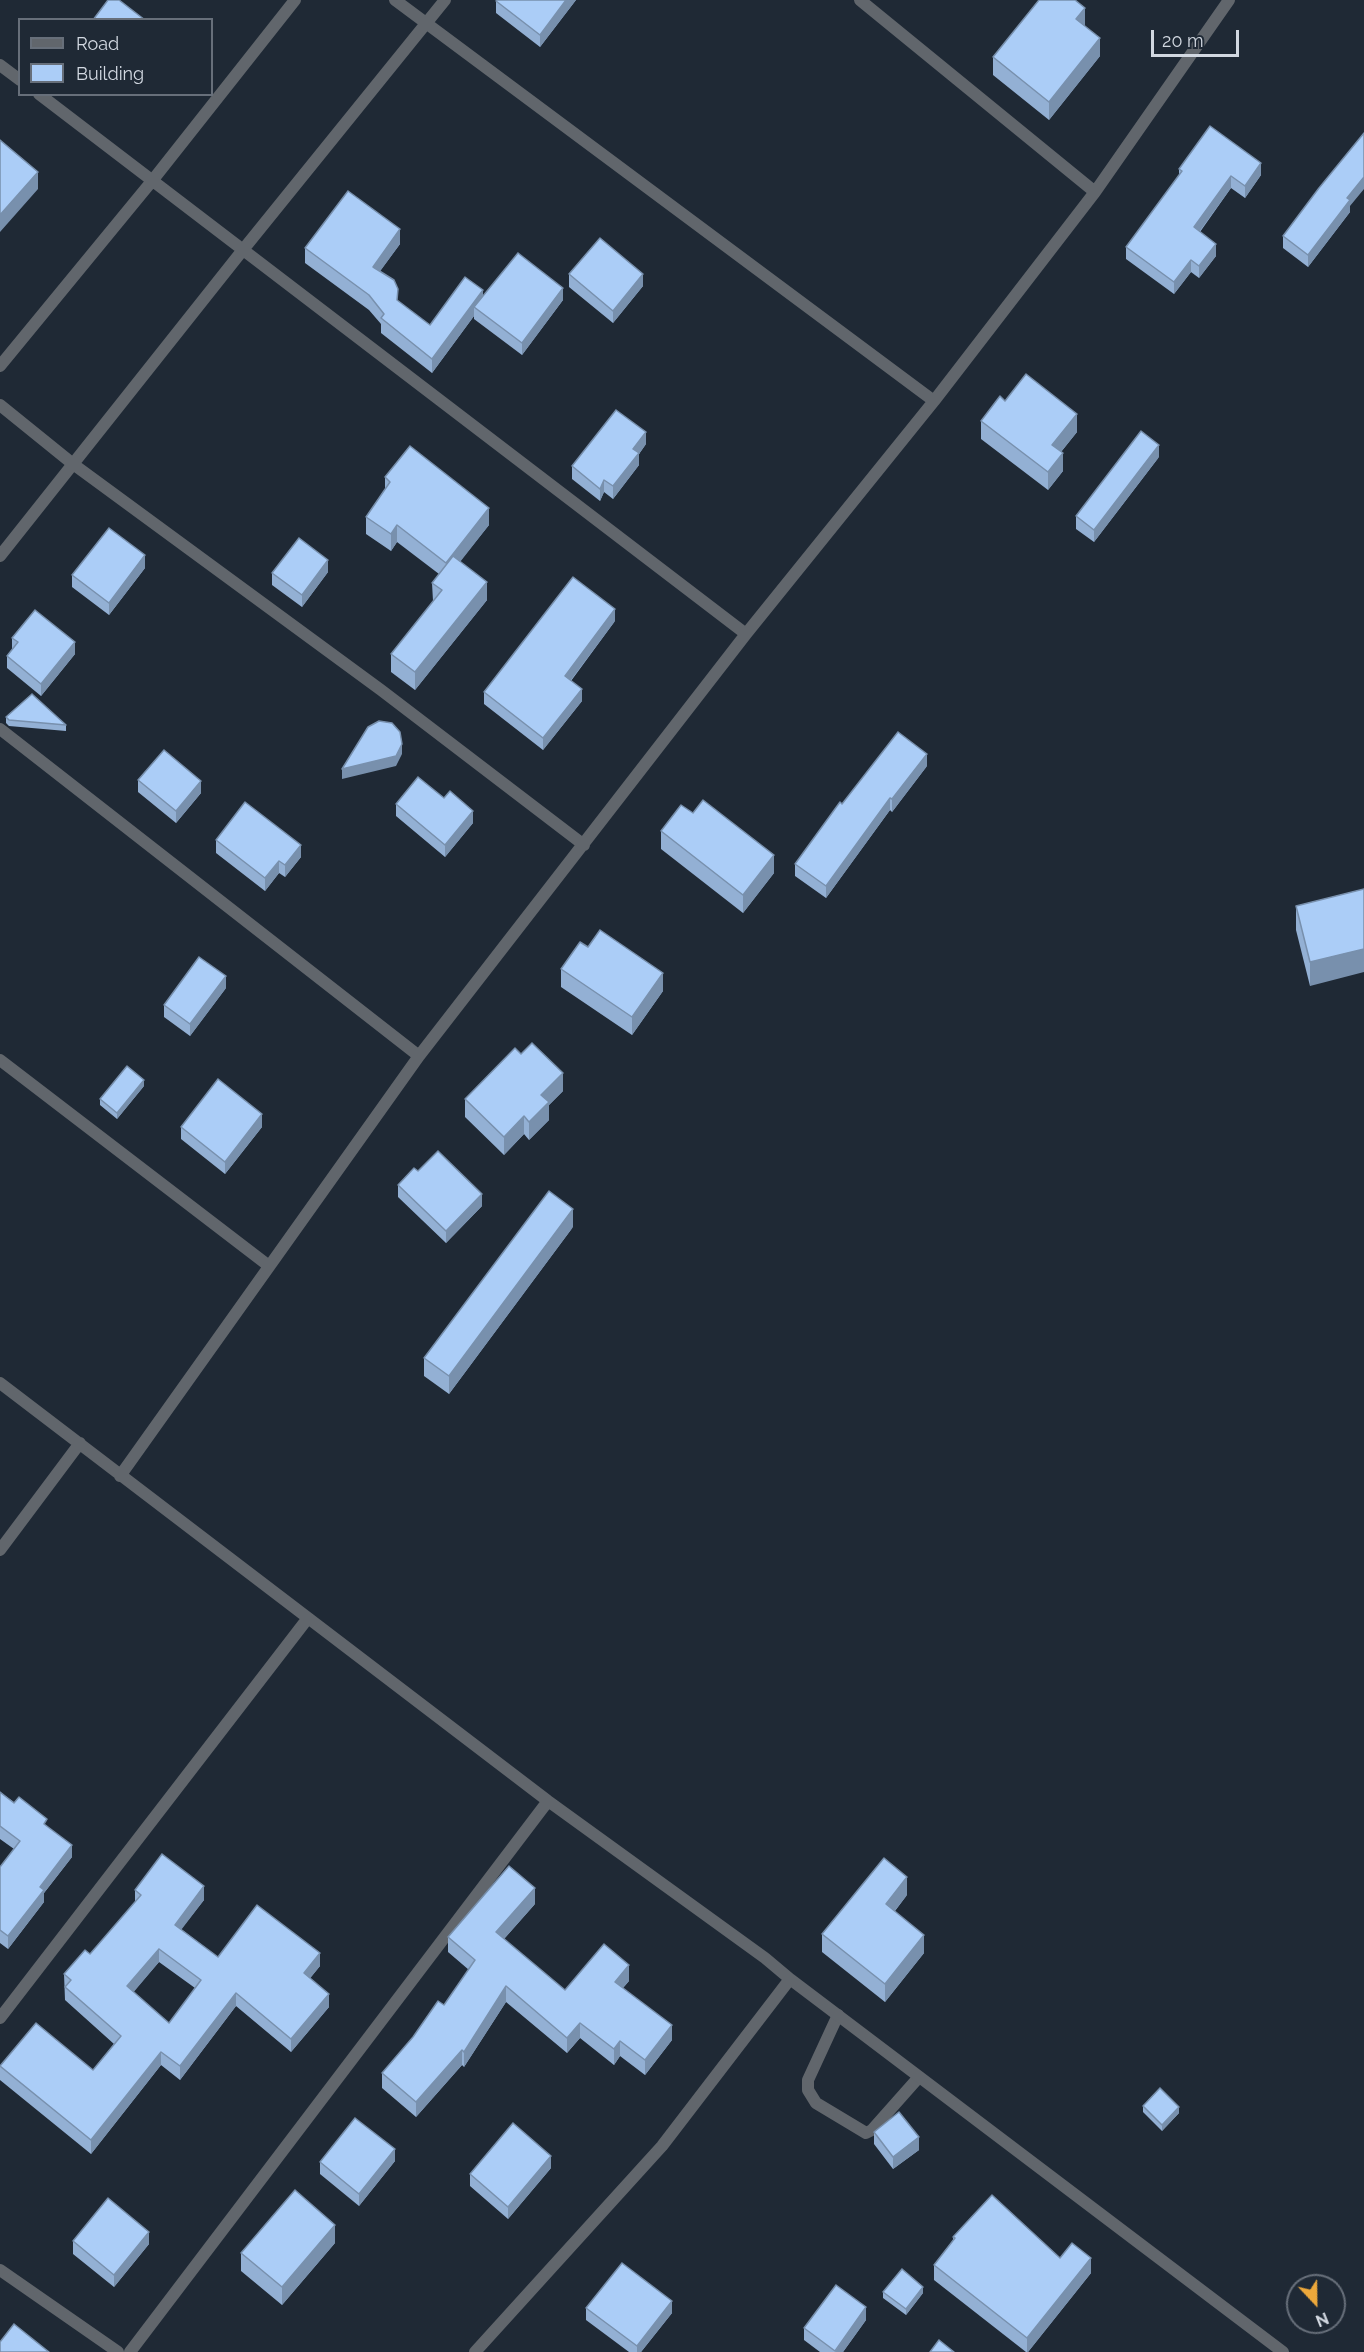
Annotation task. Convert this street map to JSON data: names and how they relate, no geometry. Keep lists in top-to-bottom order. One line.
{"legend":["Road","Building"],"scale_bar":"20 m","north":"bottom"}
